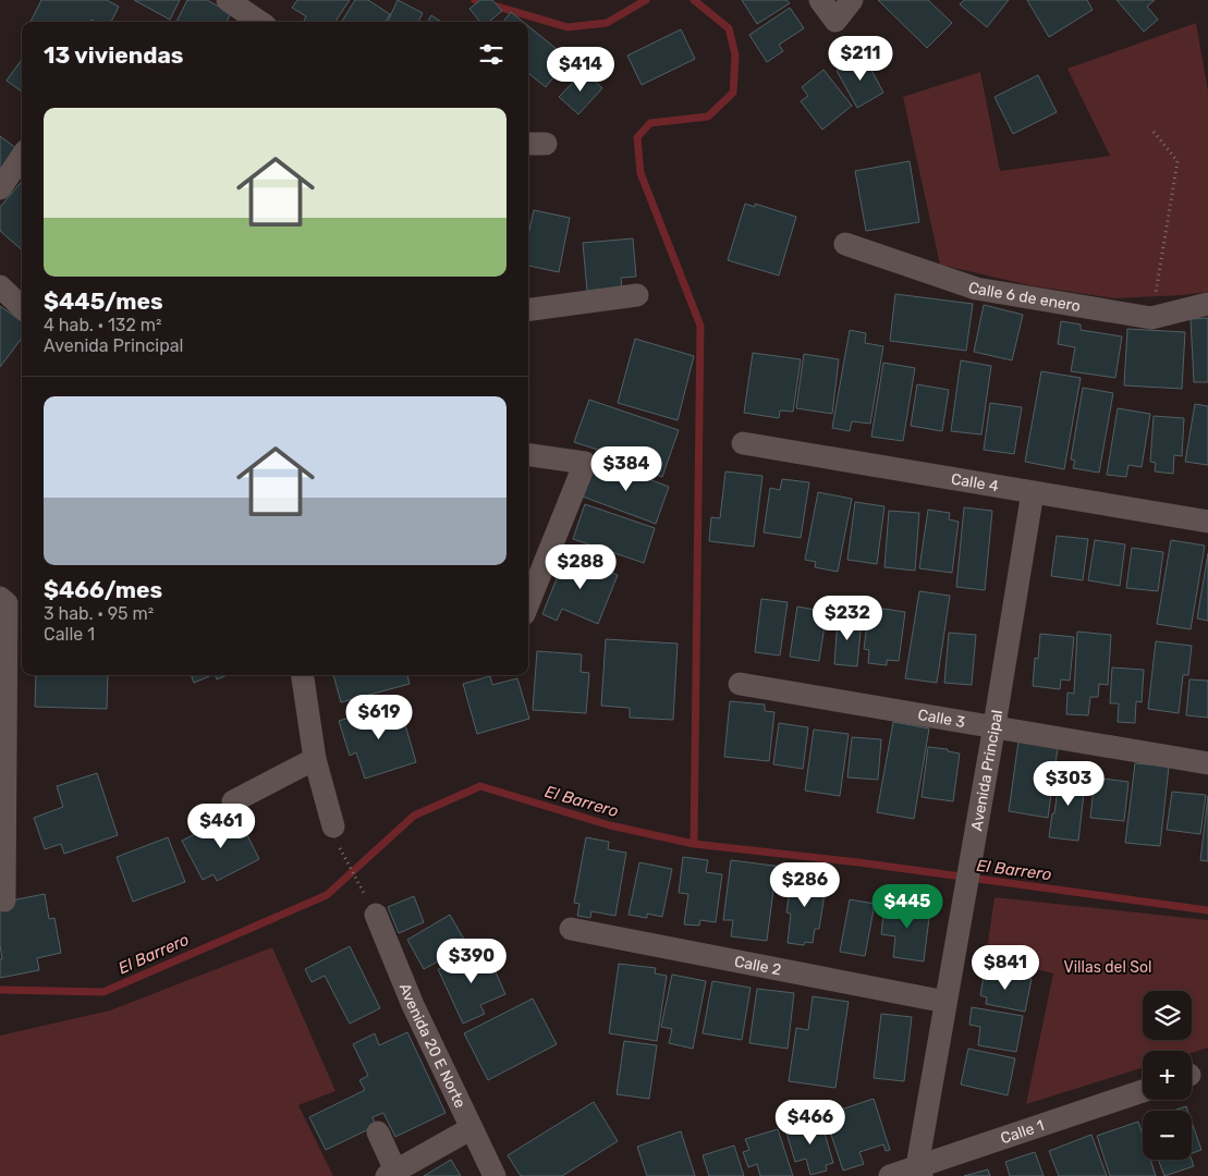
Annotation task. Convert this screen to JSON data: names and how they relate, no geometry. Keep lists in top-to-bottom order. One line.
{"streets":{"street":["Calle 6 de enero","Calle 4","Calle 3","Avenida Principal","Calle 2","Avenida 20 E Norte","Calle 1"]},"crossings":[["Calle 4","Avenida Principal"],["Calle 3","Avenida Principal"],["Avenida Principal","Calle 2"],["Avenida Principal","Calle 1"]],"water":["El Barrero"],"parks":["Villas del Sol"],"page":{"heading":"13 viviendas","price":["$211","$414","$384","$288","$232","$619","$303","$461","$286","$445","$390","$841","$466"],"list":[{"name":"$445/mes","note":"4 hab. · 132 m² · Avenida Principal"},{"name":"$466/mes","note":"3 hab. · 95 m² · Calle 1"}],"map_buttons":["+","−"]}}
